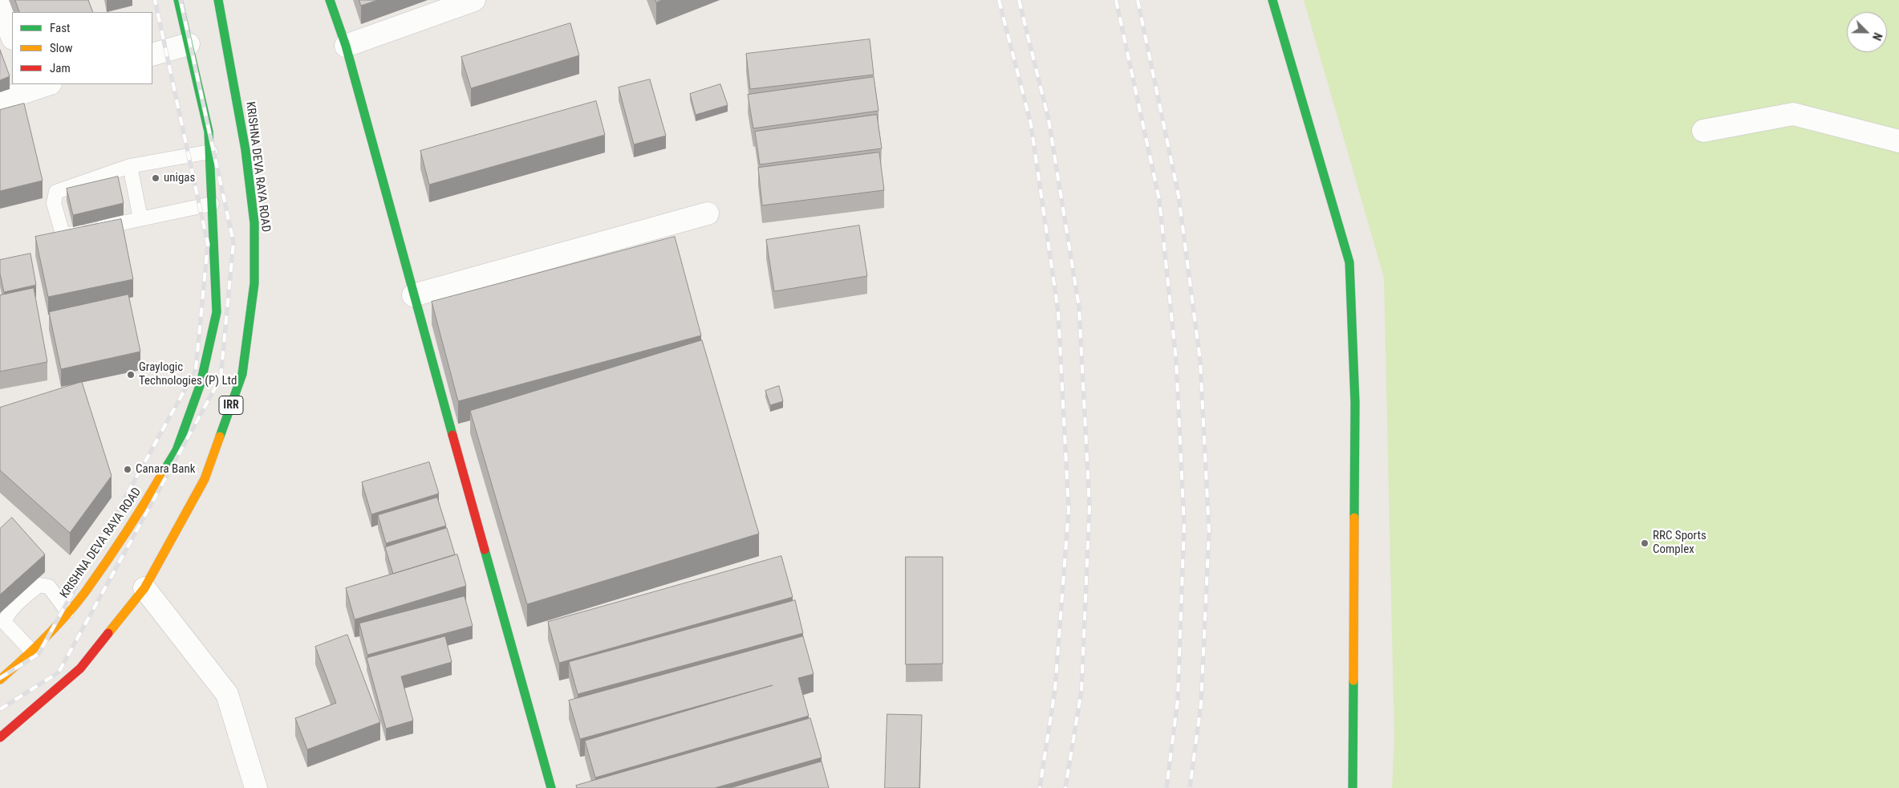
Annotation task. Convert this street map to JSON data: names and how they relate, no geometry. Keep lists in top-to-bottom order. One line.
{"streets":{"street":["KRISHNA DEVA RAYA ROAD","IRR"]},"places":["unigas","Graylogic Technologies (P) Ltd","Canara Bank","RRC Sports Complex"],"legend":["Fast","Slow","Jam"],"north":"bottom right"}
